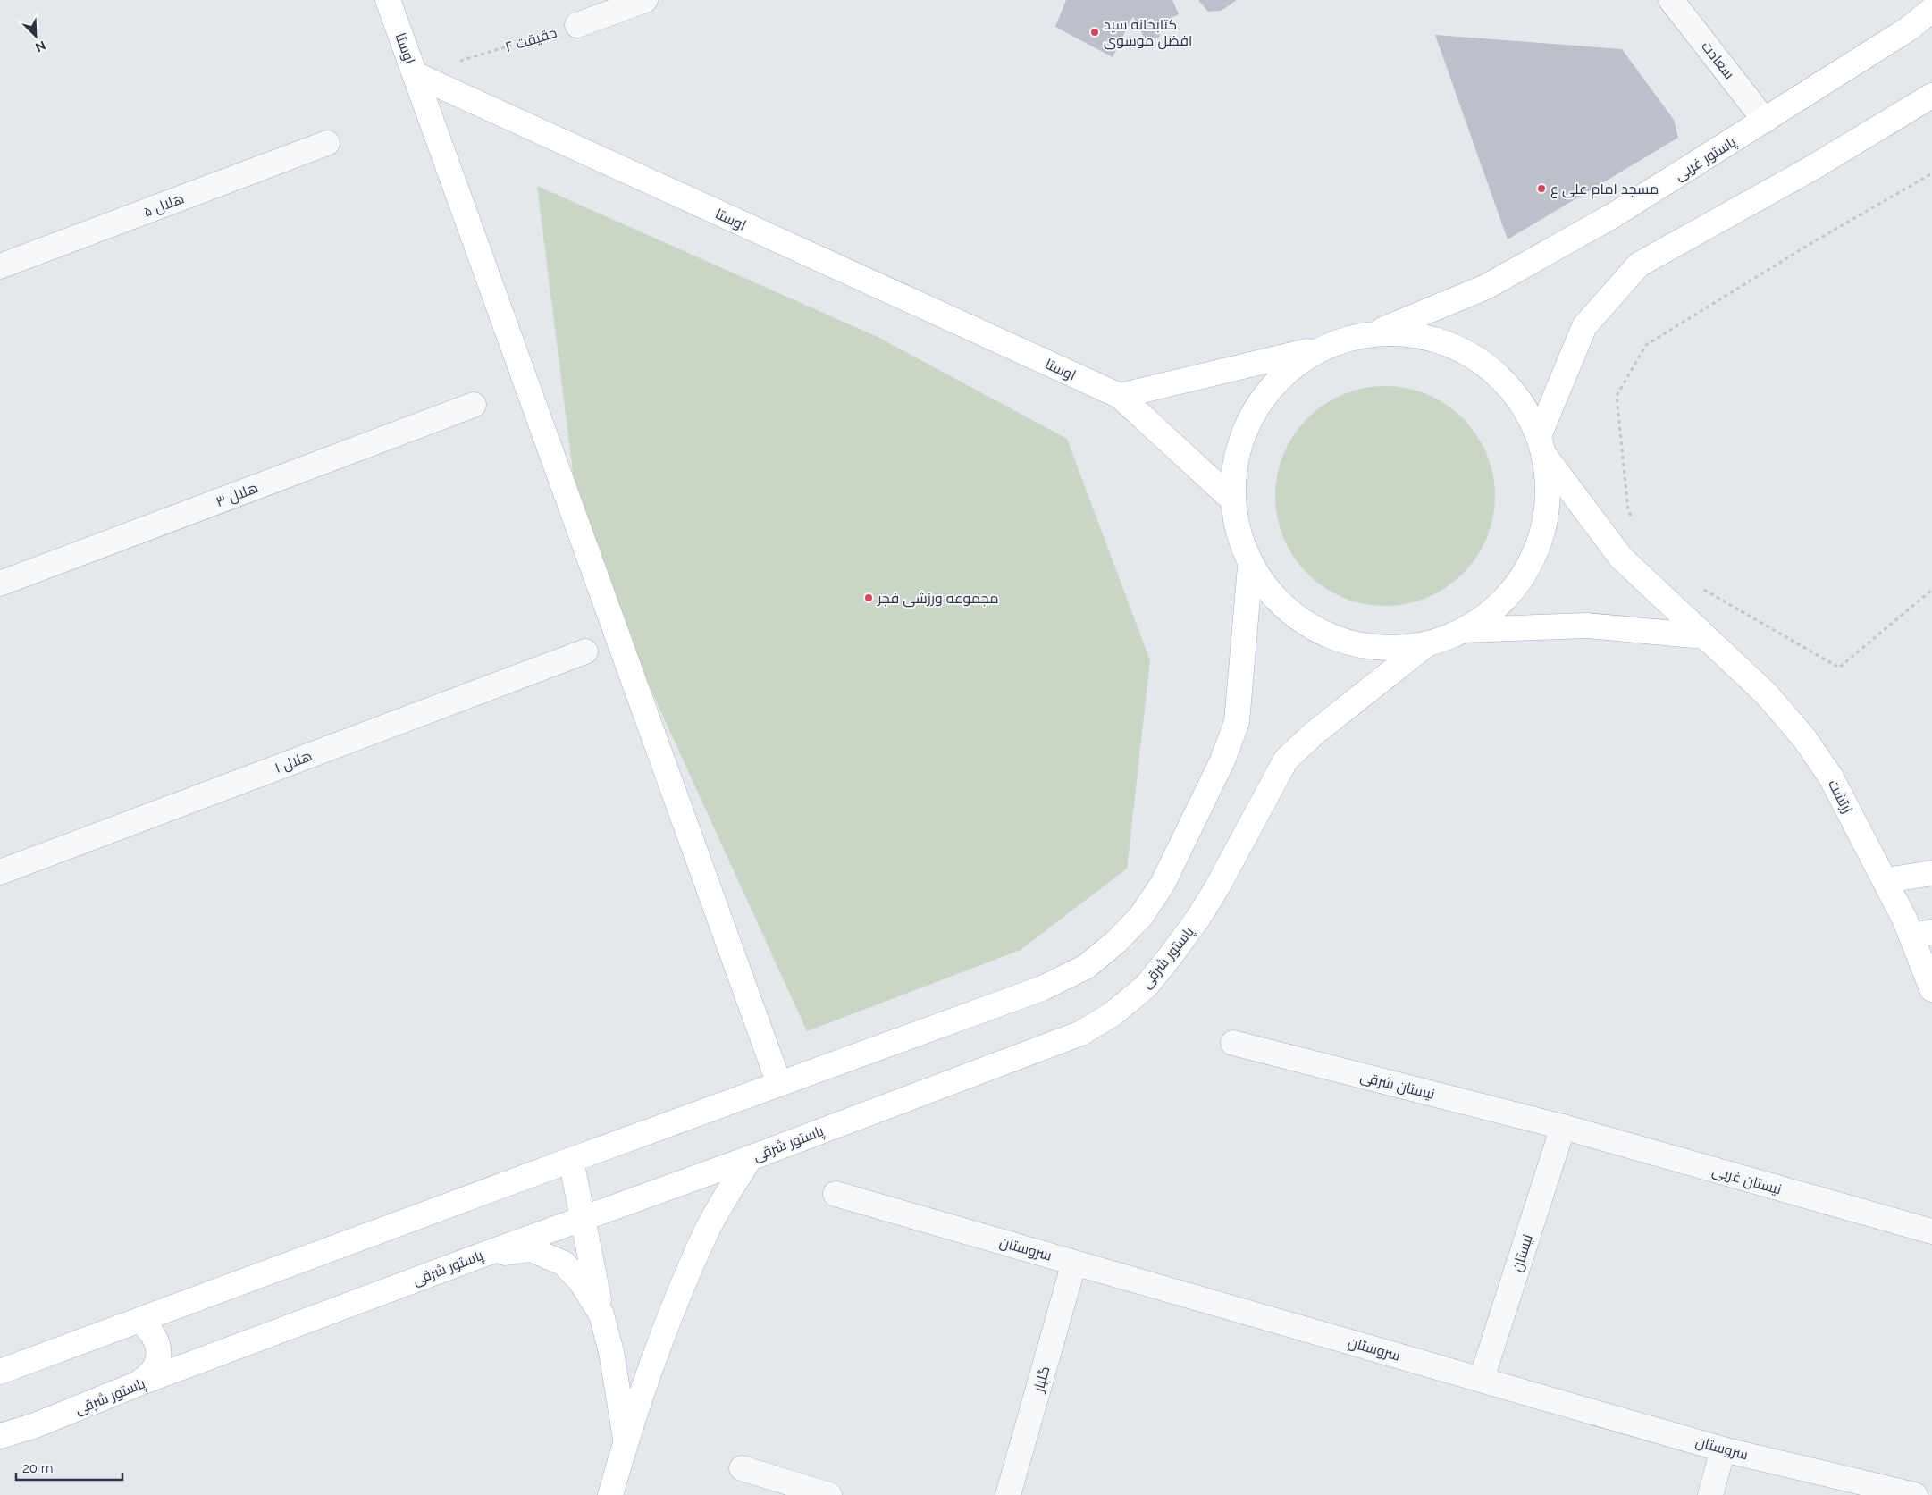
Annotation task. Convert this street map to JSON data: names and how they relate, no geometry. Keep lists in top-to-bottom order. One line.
{"streets":{"main road":["اوستا","پاستور غربی","زرتشت","پاستور شرقی"],"street":["حقیقت ۲","سعادت","هلال ۵","هلال ۳","هلال ۱","نیستان شرقی","نیستان غربی","سروستان","نیستان","گلبار"]},"crossings":[["حقیقت ۲","اوستا"],["سعادت","پاستور غربی"],["نیستان شرقی","نیستان غربی"],["نیستان شرقی","نیستان"],["نیستان غربی","نیستان"],["سروستان","نیستان"],["سروستان","گلبار"]],"places":["کتابخانه سید افضل موسوی","مسجد امام علی ع","مجموعه ورزشی فجر"],"scale_bar":"20 m","north":"bottom right"}
